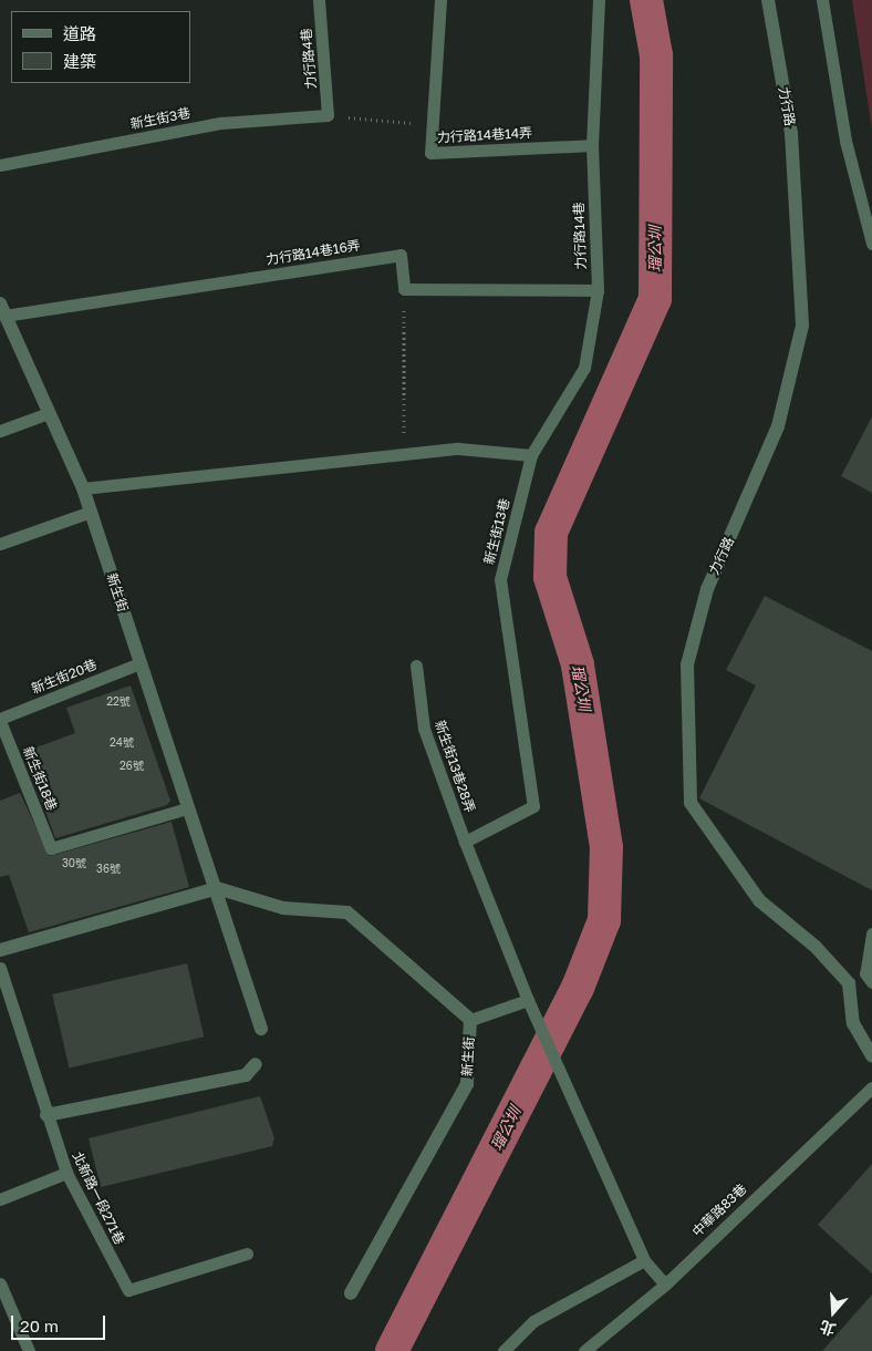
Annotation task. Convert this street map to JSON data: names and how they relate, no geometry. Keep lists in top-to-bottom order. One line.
{"streets":{"street":["力行路","新生街"],"lane":["力行路4巷","新生街3巷","力行路14巷14弄","力行路14巷","力行路14巷16弄","新生街13巷","新生街20巷","新生街13巷28弄","新生街18巷","北新路一段271巷","中華路83巷"]},"crossings":[["力行路4巷","新生街3巷"],["力行路14巷14弄","力行路14巷"],["力行路14巷","新生街13巷"],["力行路14巷16弄","新生街"],["新生街13巷","新生街13巷28弄"],["新生街","新生街20巷"],["新生街","新生街18巷"],["新生街20巷","新生街18巷"]],"water":["瑠公圳"],"house_numbers":["22號","24號","26號","30號","36號"],"legend":["道路","建築"],"scale_bar":"20 m","north":"bottom"}
